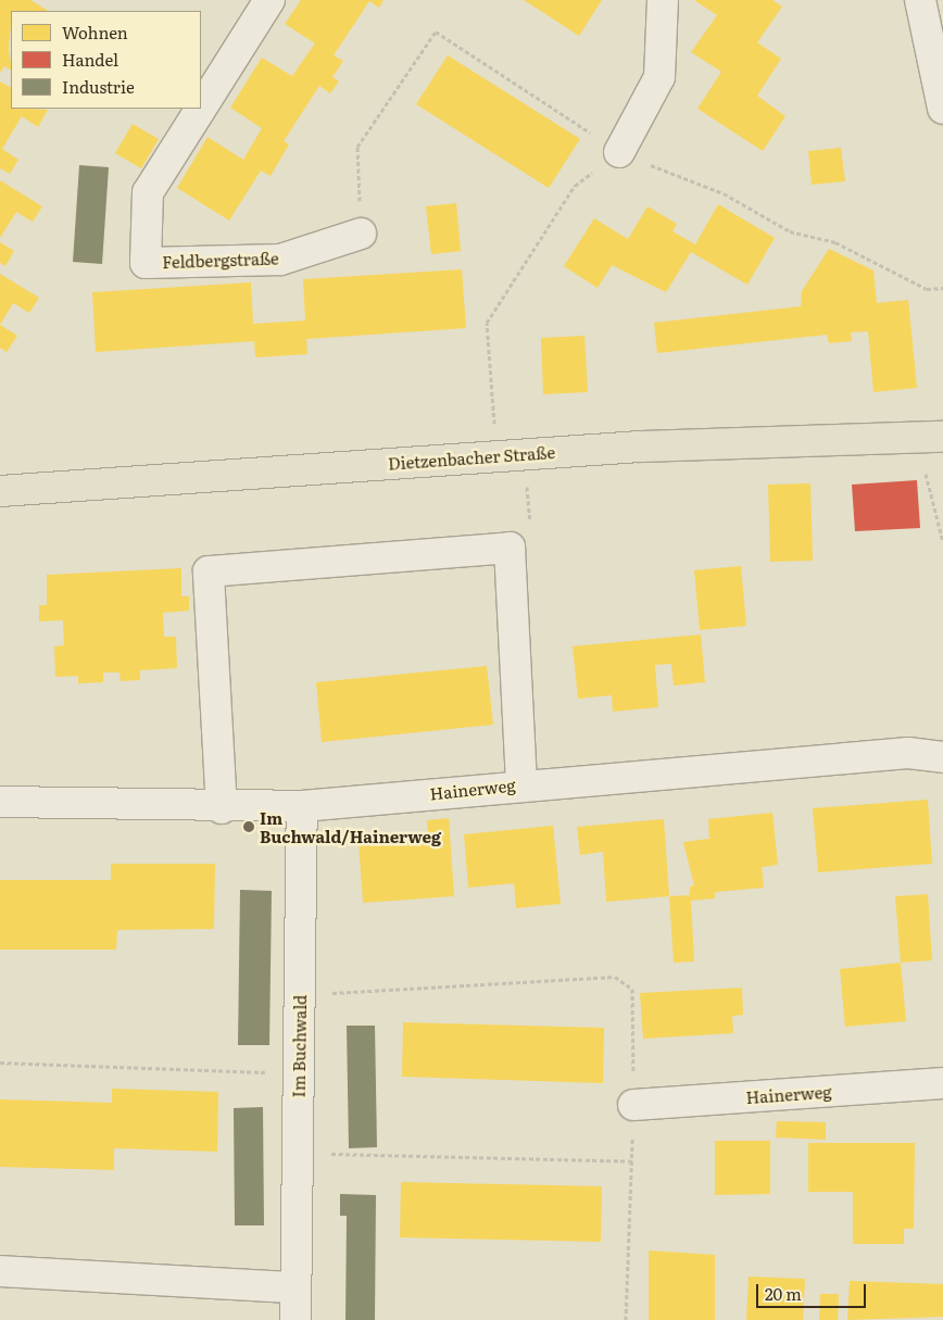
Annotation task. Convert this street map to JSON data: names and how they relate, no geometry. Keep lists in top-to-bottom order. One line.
{"streets":{"main road":["Dietzenbacher Straße"],"street":["Feldbergstraße","Hainerweg","Im Buchwald"]},"crossings":[["Hainerweg","Im Buchwald"]],"places":["Im Buchwald/Hainerweg"],"legend":["Wohnen","Handel","Industrie"],"scale_bar":"20 m"}
